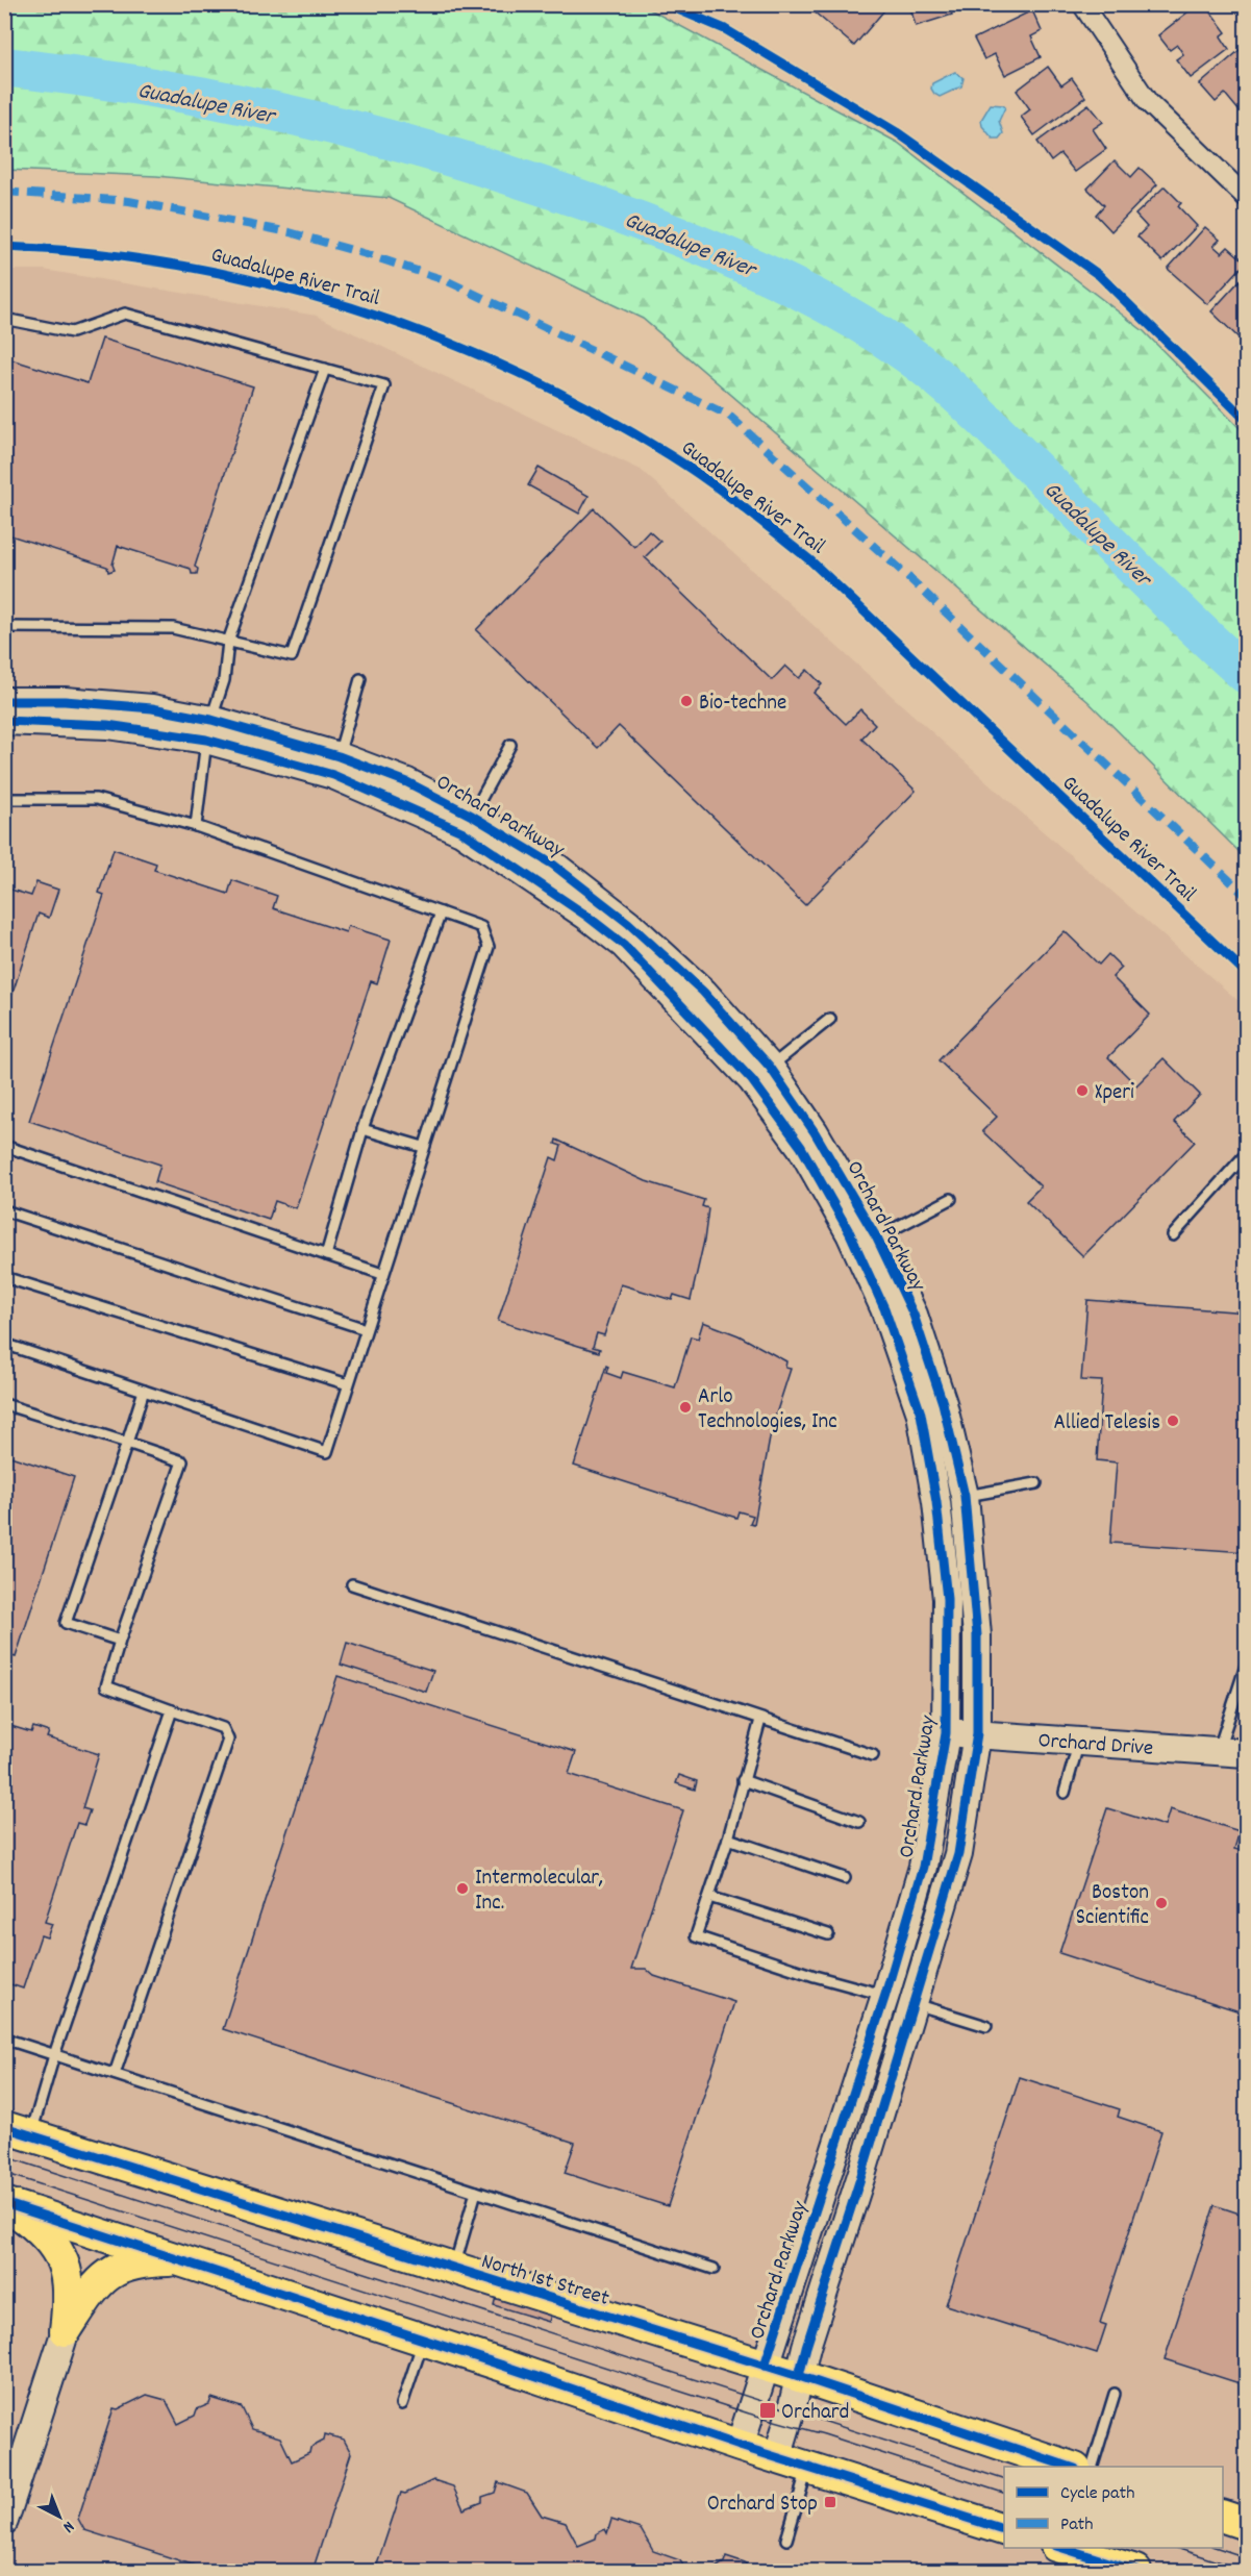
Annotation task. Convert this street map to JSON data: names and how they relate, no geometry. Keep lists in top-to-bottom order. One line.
{"streets":{"main road":["Orchard Parkway","Orchard Drive","North 1st Street"],"cycle path":["Guadalupe River Trail"]},"crossings":[["Orchard Parkway","Orchard Drive"],["Orchard Parkway","North 1st Street"]],"water":["Guadalupe River"],"places":{"other":["Bio-techne","Xperi","Arlo Technologies, Inc","Allied Telesis","Intermolecular, Inc.","Boston Scientific"],"transit":["Orchard","Orchard Stop"]},"legend":["Cycle path","Path"],"north":"bottom right"}
